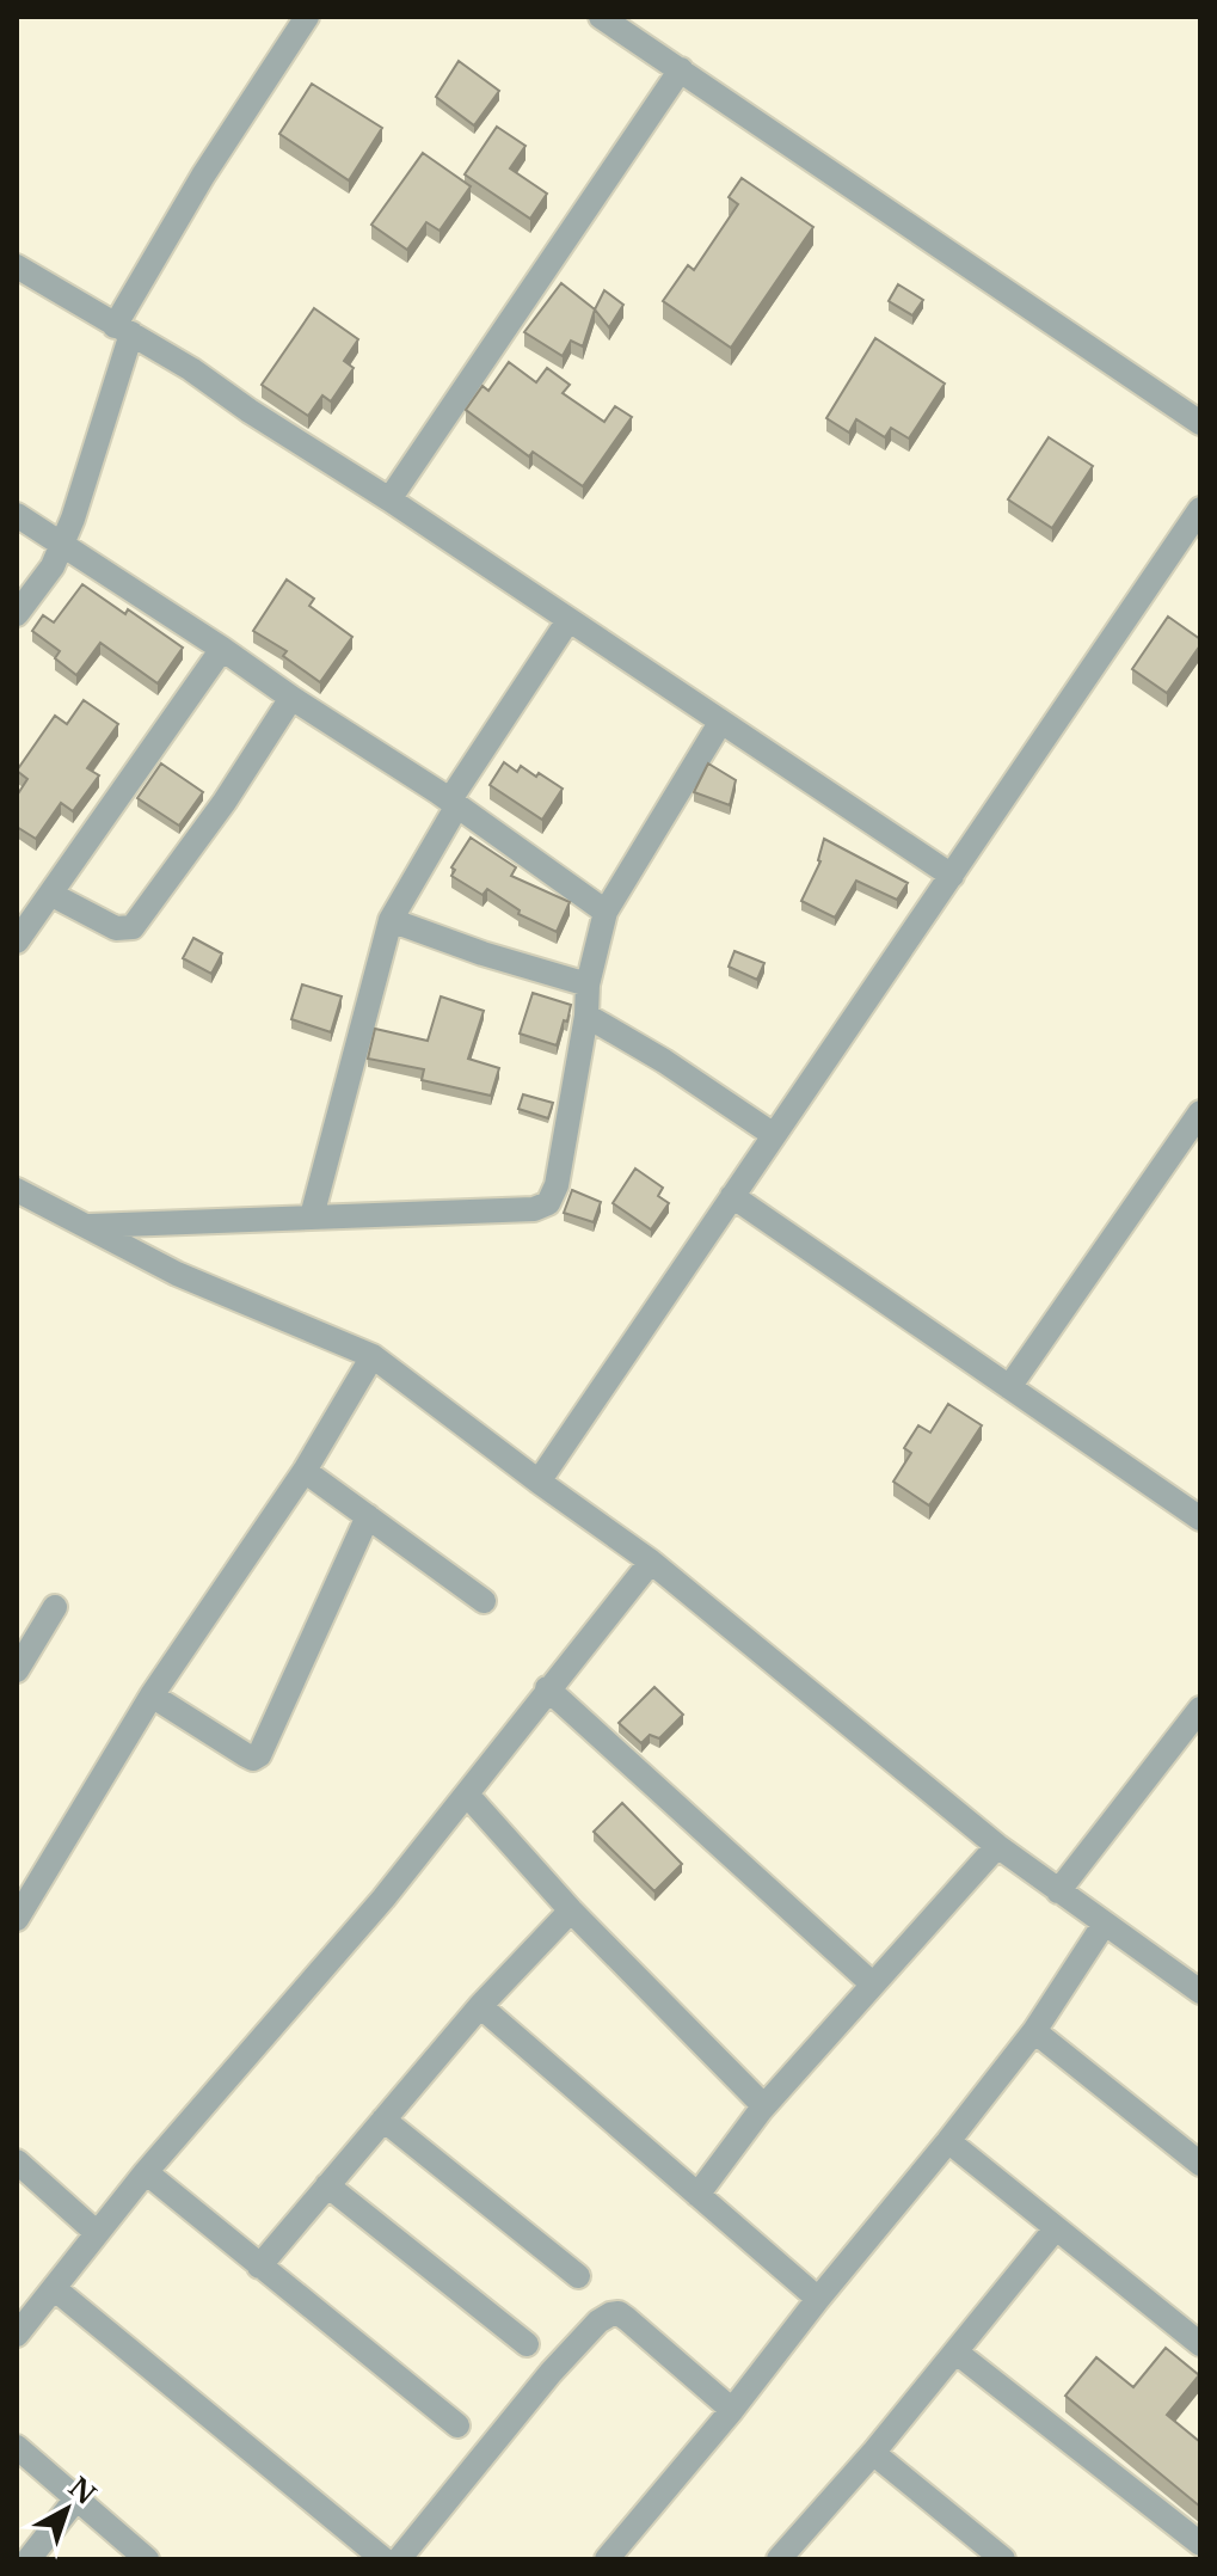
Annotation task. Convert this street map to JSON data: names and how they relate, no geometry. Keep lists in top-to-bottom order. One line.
{"north":"top right"}
